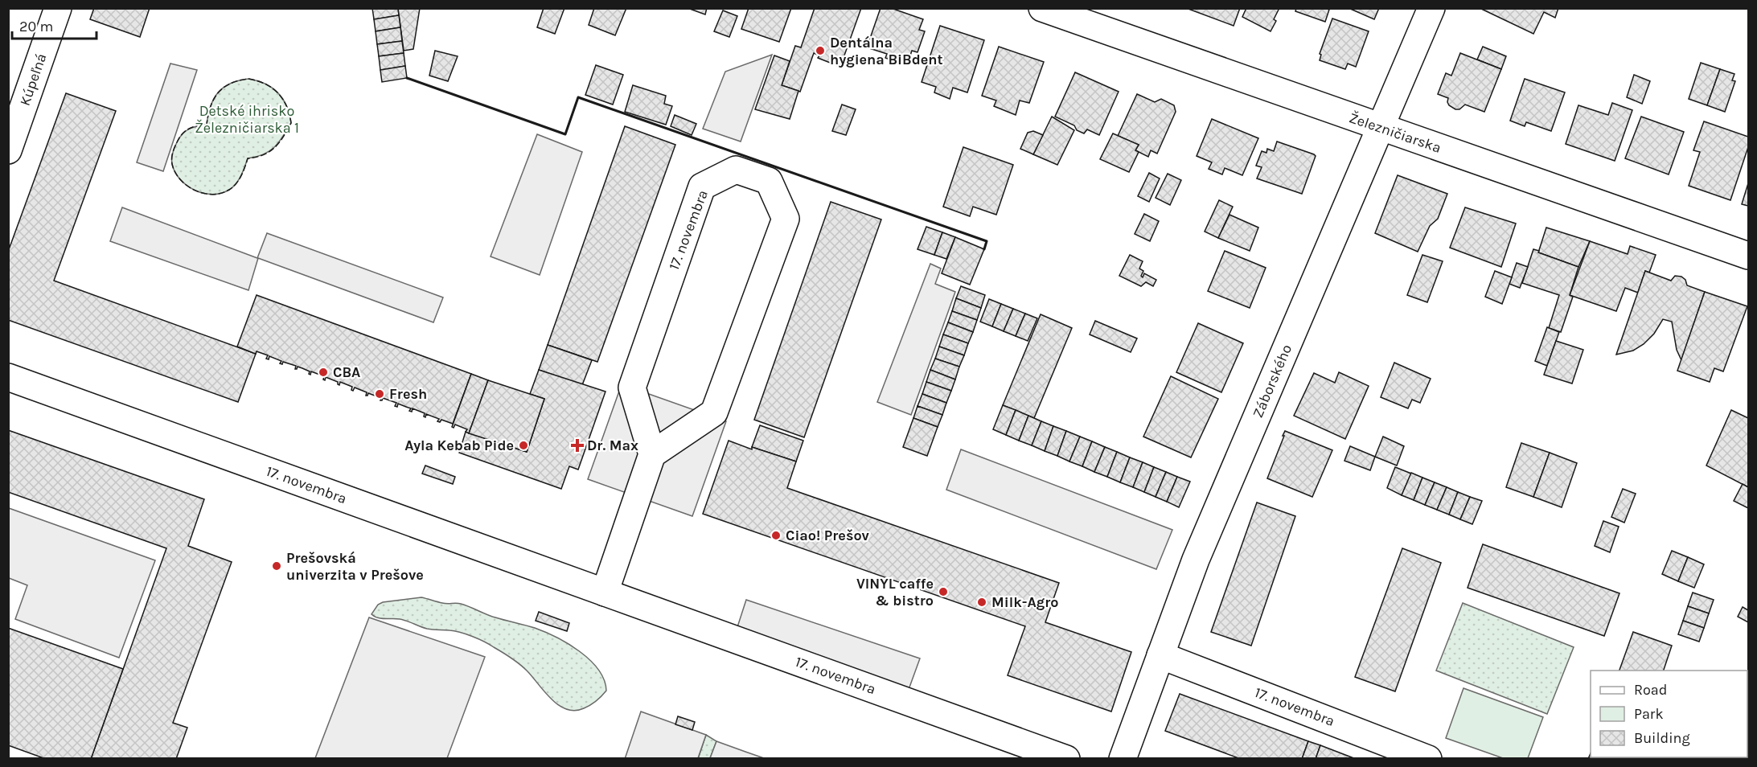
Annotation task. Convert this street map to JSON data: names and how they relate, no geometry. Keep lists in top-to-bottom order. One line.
{"streets":{"street":["Kúpeľná","Železničiarska","17. novembra","Záborského"]},"crossings":[["Železničiarska","Záborského"],["17. novembra","Záborského"]],"parks":["Detské ihrisko Železničiarska 1"],"places":{"other":["Dentálna hygiena BiBdent","CBA","Fresh","Ayla Kebab Pide","Ciao! Prešov","Prešovská univerzita v Prešove","VINYL caffe & bistro","Milk-Agro"],"health":["Dr. Max"]},"legend":["Road","Park","Building"],"scale_bar":"20 m"}
